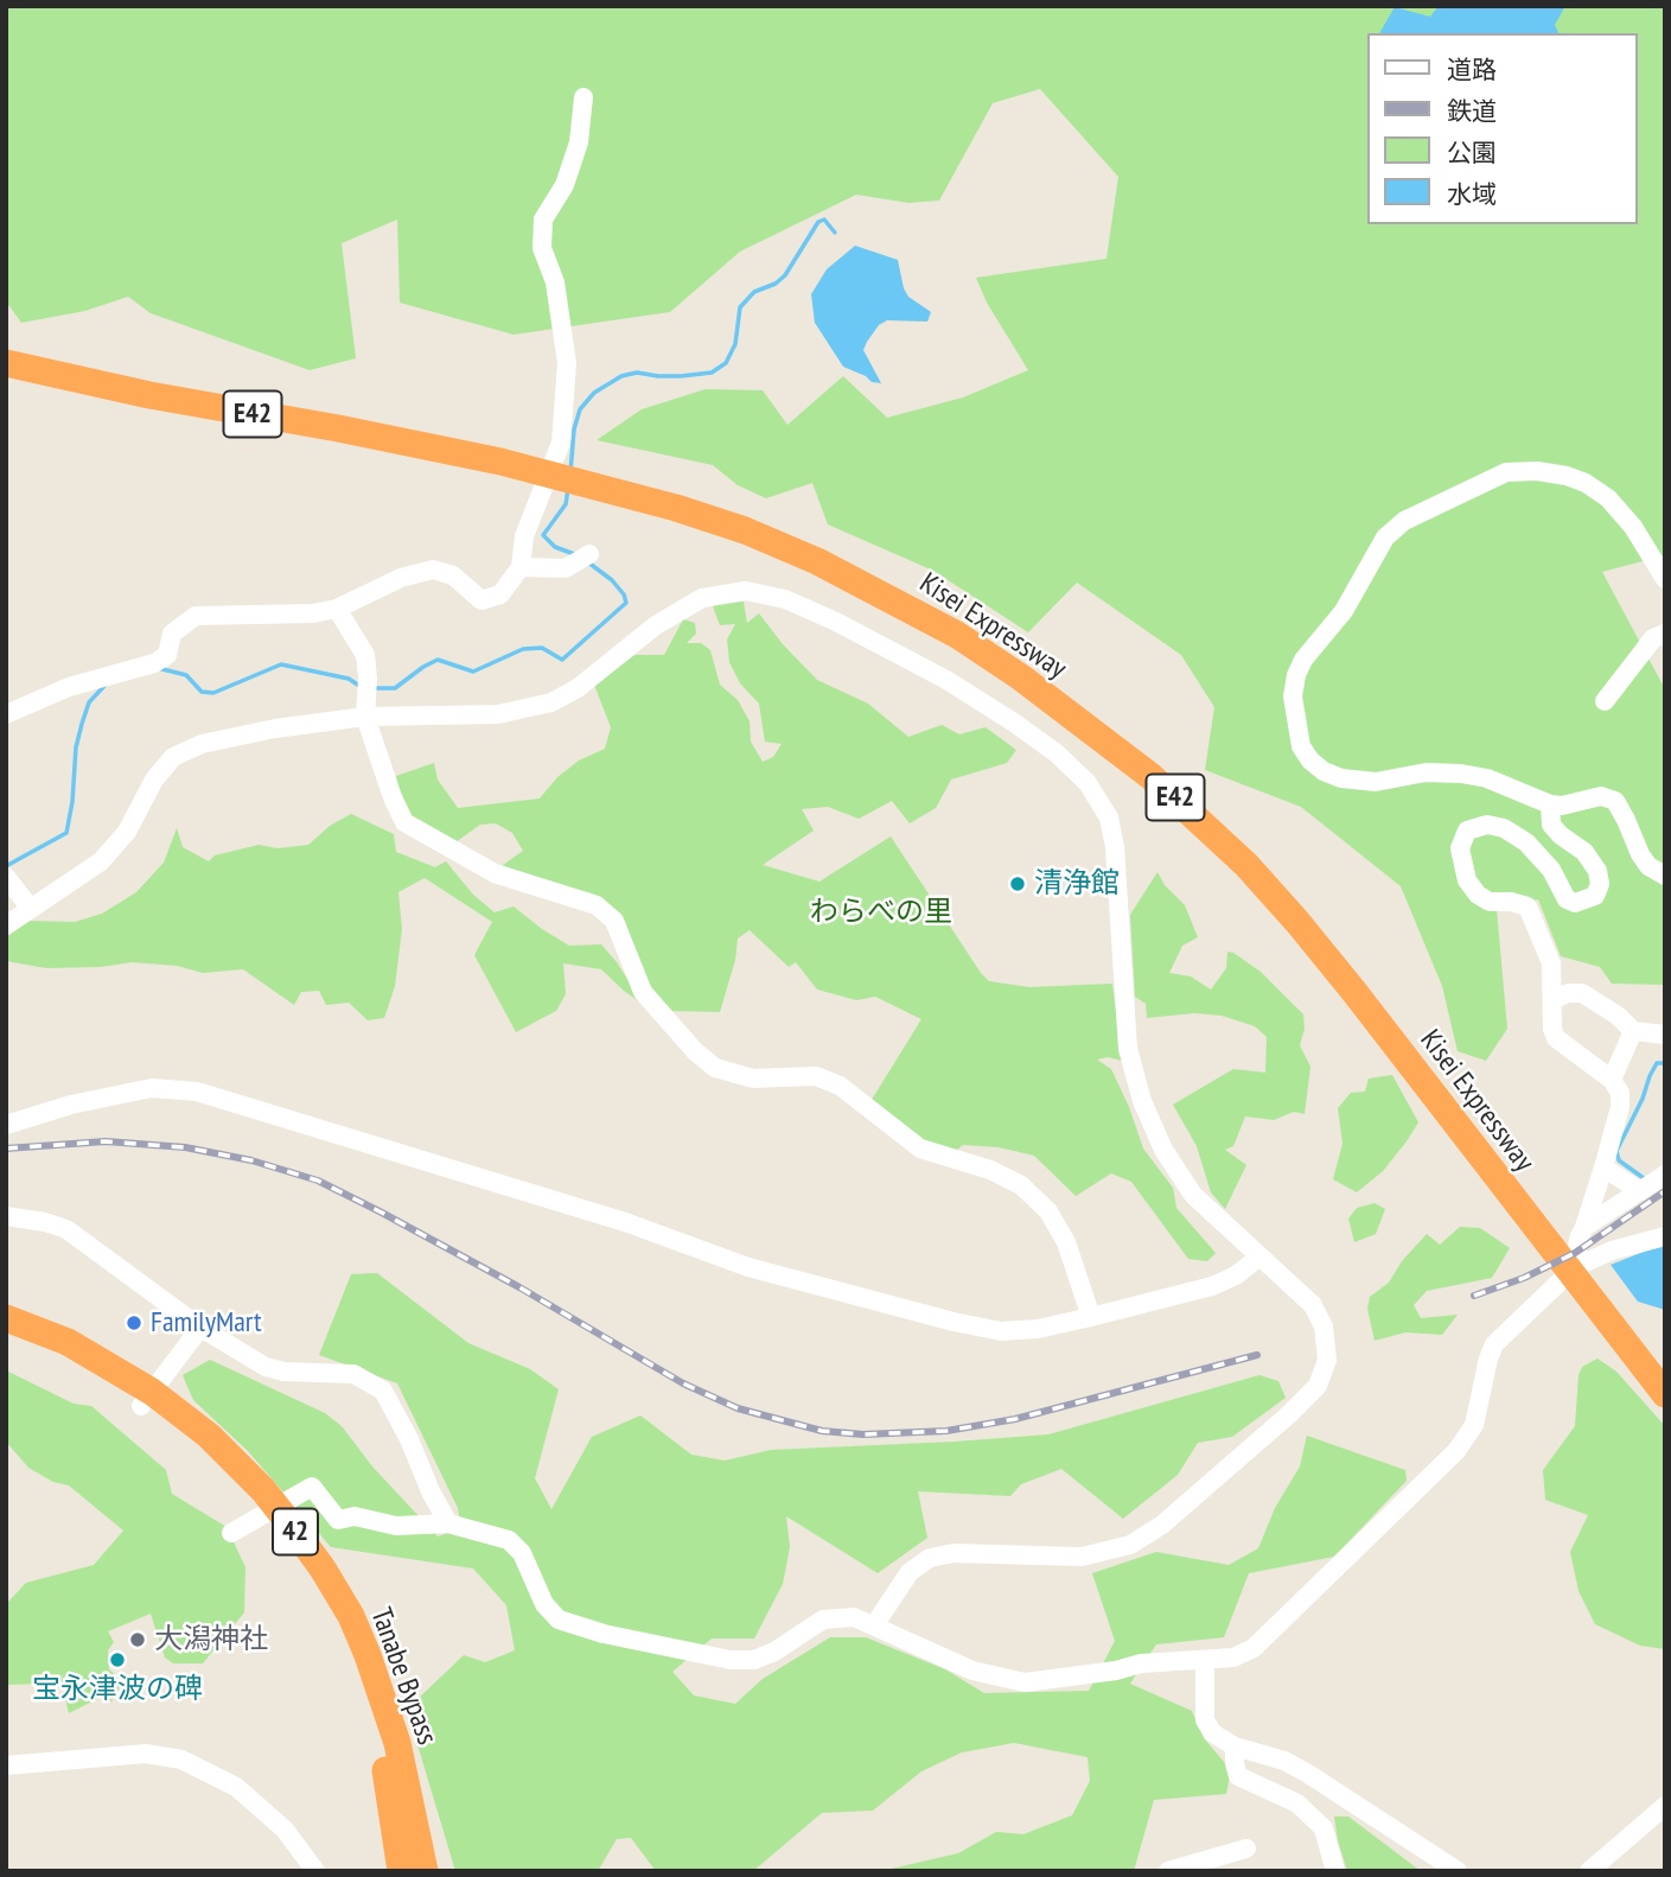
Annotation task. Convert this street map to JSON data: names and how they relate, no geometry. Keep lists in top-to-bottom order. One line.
{"streets":{"highway":["E42","Kisei Expressway","42","Tanabe Bypass"]},"parks":["わらべの里"],"places":["清浄館","FamilyMart","大潟神社","宝永津波の碑"],"legend":["道路","鉄道","公園","水域"]}
